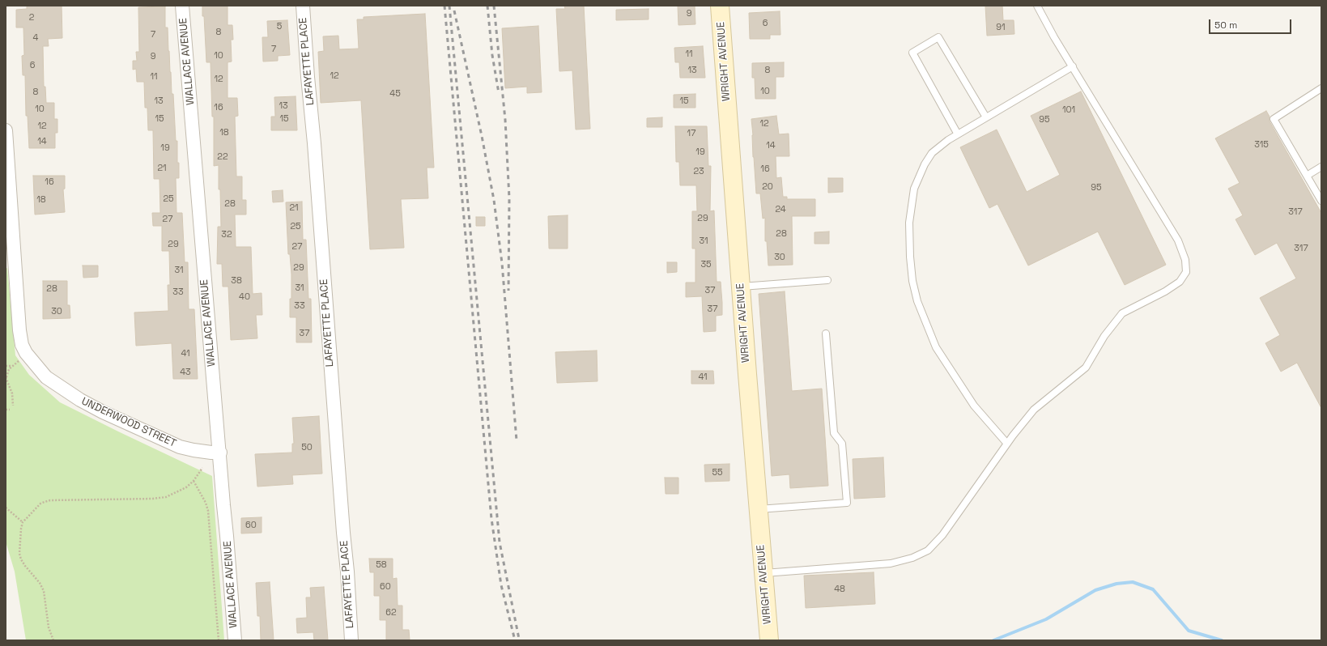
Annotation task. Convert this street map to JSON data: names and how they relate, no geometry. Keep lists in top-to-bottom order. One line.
{"streets":{"street":["WALLACE AVENUE","LAFAYETTE PLACE","WRIGHT AVENUE","UNDERWOOD STREET"]},"crossings":[["WALLACE AVENUE","UNDERWOOD STREET"]],"house_numbers":["9","2","6","5","91","8","7","4","7","11","10","9","6","13","8","12","11","12","10","8","45","13","15","13","16","10","101","15","15","95","12","12","18","17","14","315","14","19","19","22","21","16","23","16","20","95","25","18","28","21","24","317","29","27","25","28","32","31","29","27","317","30","35","29","31","38","31","28","37","33","40","33","37","30","37","41","43","41","50","55","60","58","60","48","62"],"scale_bar":"50 m"}
